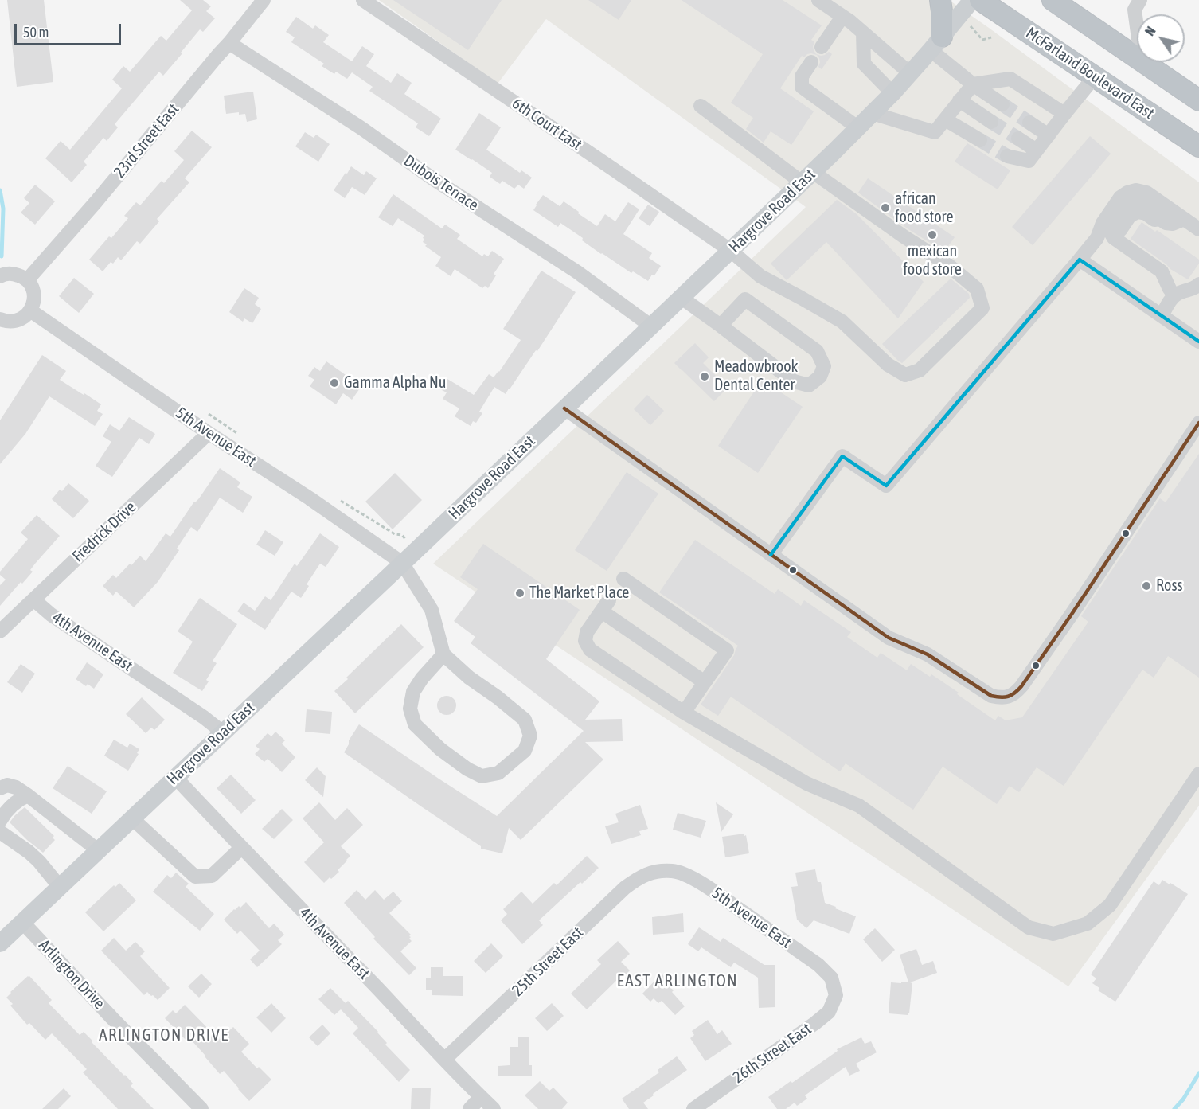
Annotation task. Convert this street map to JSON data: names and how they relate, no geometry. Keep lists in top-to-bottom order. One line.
{"streets":{"highway":["McFarland Boulevard East"],"main road":["Hargrove Road East"],"street":["6th Court East","23rd Street East","Dubois Terrace","5th Avenue East","Fredrick Drive","4th Avenue East","25th Street East","Arlington Drive","26th Street East"]},"crossings":[["6th Court East","Hargrove Road East"],["23rd Street East","Dubois Terrace"],["Dubois Terrace","Hargrove Road East"],["Hargrove Road East","5th Avenue East"],["Hargrove Road East","4th Avenue East"],["Hargrove Road East","Arlington Drive"],["5th Avenue East","Fredrick Drive"],["5th Avenue East","25th Street East"],["5th Avenue East","26th Street East"],["Fredrick Drive","4th Avenue East"],["4th Avenue East","25th Street East"]],"districts":["EAST ARLINGTON","ARLINGTON DRIVE"],"places":["african food store","mexican food store","Meadowbrook Dental Center","Gamma Alpha Nu","Ross","The Market Place"],"scale_bar":"50 m","north":"top left"}
